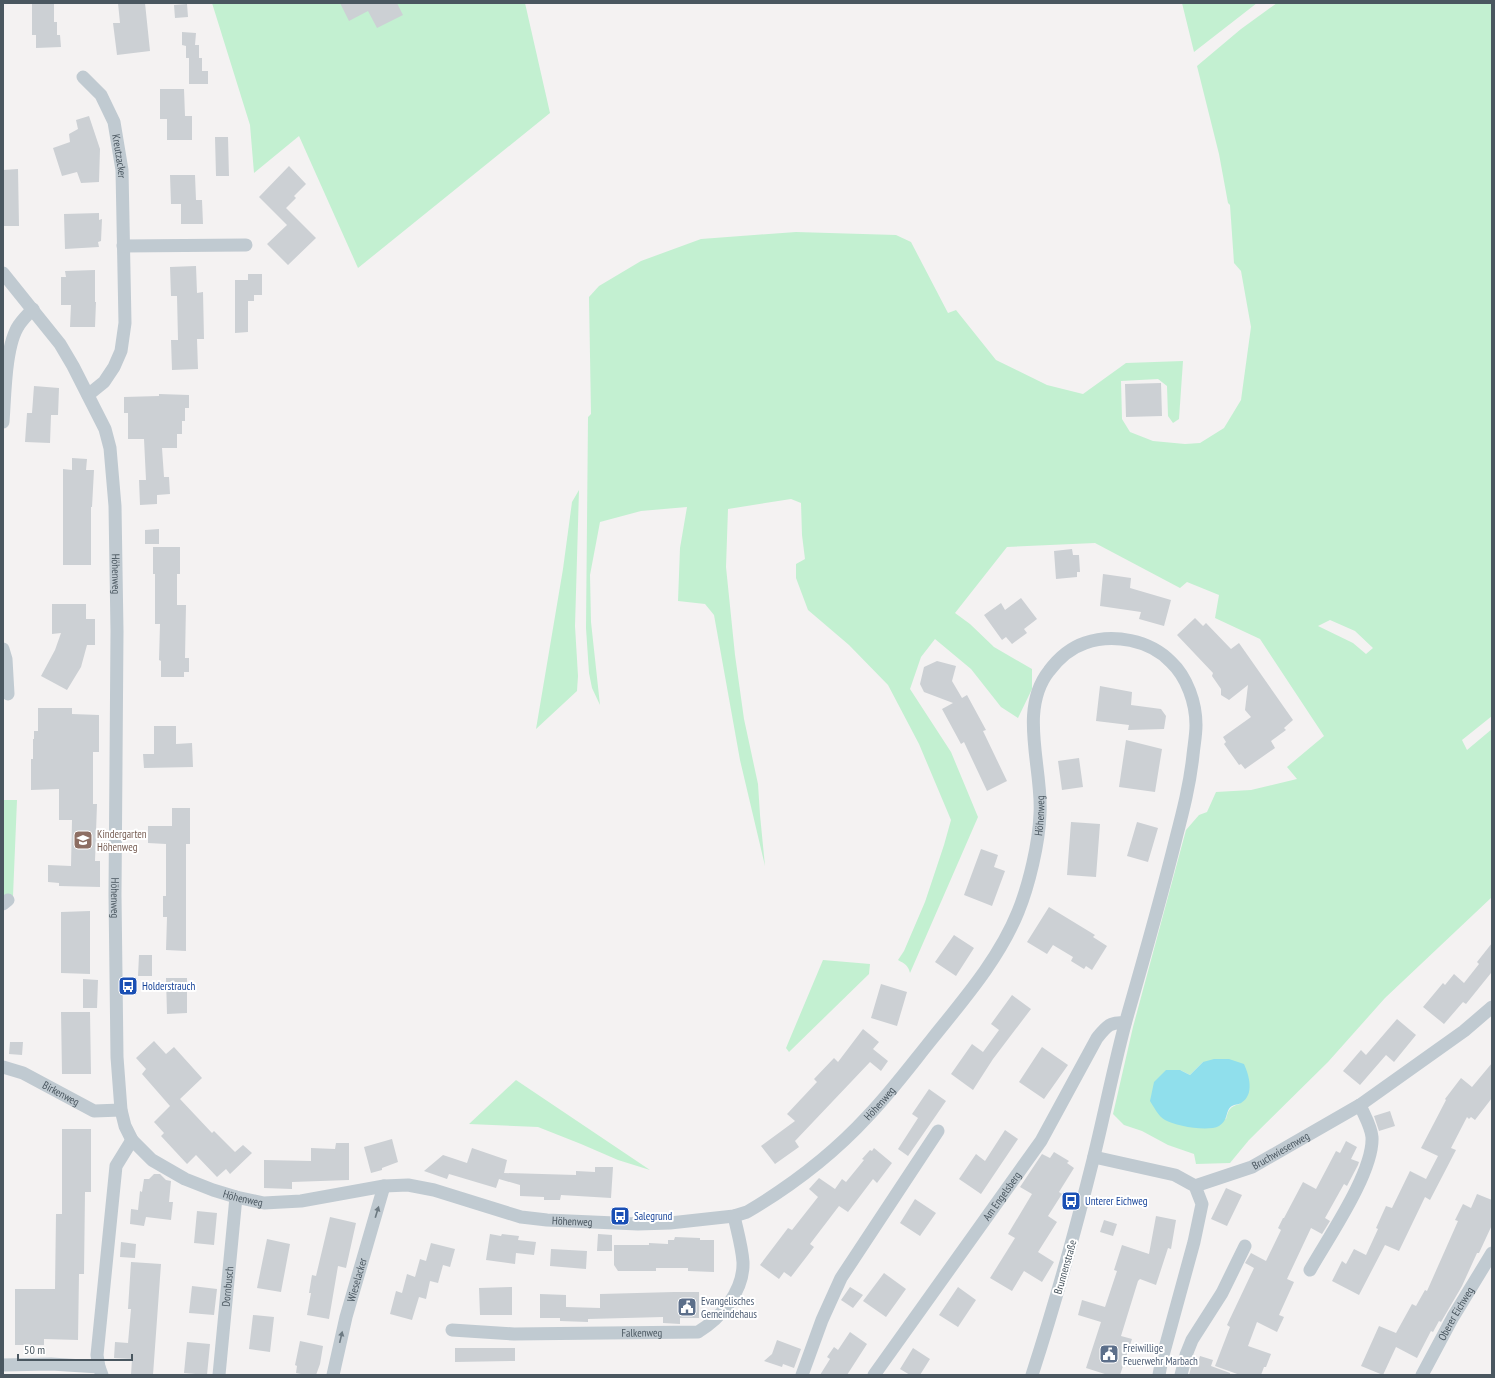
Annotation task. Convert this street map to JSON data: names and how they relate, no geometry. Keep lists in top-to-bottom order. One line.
{"streets":{"street":["Kreutzacker","Höhenweg","Birkenweg","Bruchwiesenweg","Am Engelsberg","Brunnenstraße","Wieselacker","Dornbusch","Oberer Eichweg","Falkenweg"]},"crossings":[["Kreutzacker","Höhenweg"],["Höhenweg","Birkenweg"],["Höhenweg","Am Engelsberg"],["Höhenweg","Brunnenstraße"],["Höhenweg","Wieselacker"],["Höhenweg","Dornbusch"],["Höhenweg","Falkenweg"]],"one_way":["Wieselacker"],"places":{"school or university":["Kindergarten Höhenweg"],"bus stop":["Holderstrauch","Unterer Eichweg","Salegrund"],"public building":["Evangelisches Gemeindehaus","Freiwillige Feuerwehr Marbach"]},"scale_bar":"50 m"}
